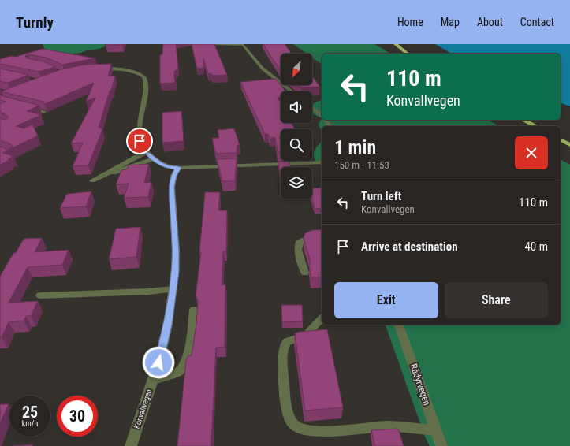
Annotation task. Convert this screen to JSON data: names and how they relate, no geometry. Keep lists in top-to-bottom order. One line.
{"streets":{"street":["Rådyrvegen","Konvallvegen"]},"north":"bottom left","page":{"header":"Turnly","nav":["Home","Map","About","Contact"],"turn":["110 m","Konvallvegen"],"heading":["1 min","150 m · 11:53"],"list":[{"name":"Turn left","note":"Konvallvegen","value":"110 m"},{"name":"Arrive at destination","value":"40 m"}],"buttons":["Exit","Share"],"speed":"25 km/h","limit":"30"}}
